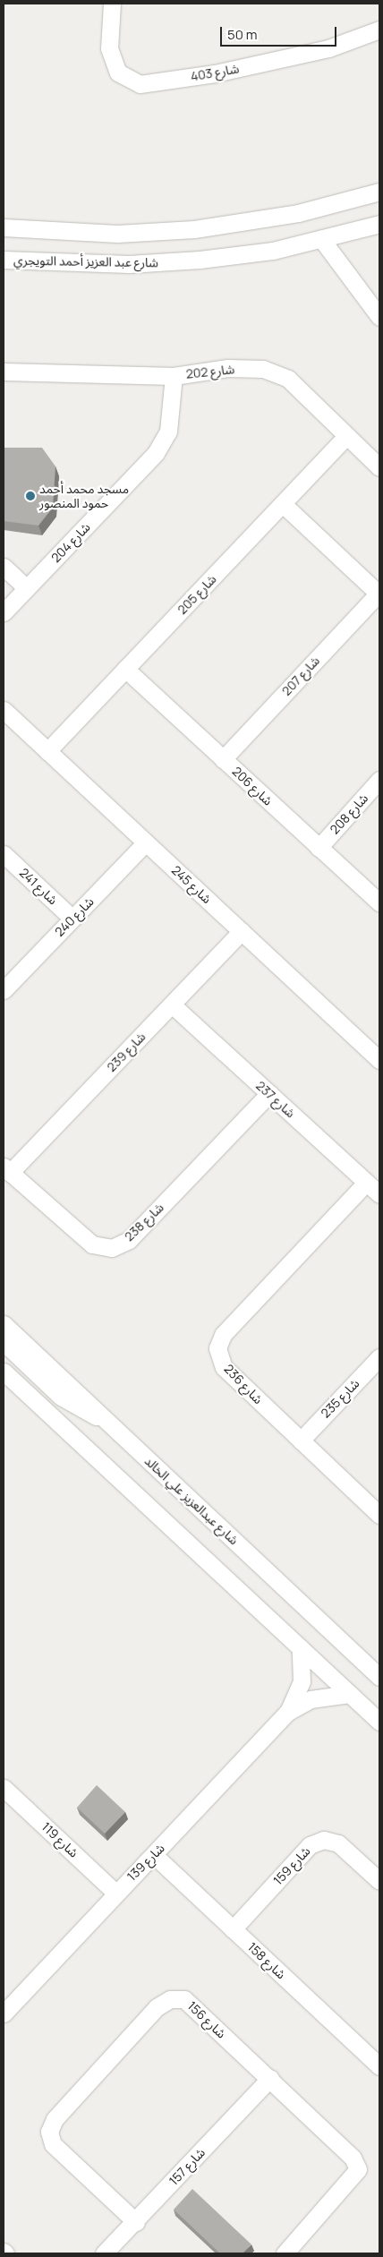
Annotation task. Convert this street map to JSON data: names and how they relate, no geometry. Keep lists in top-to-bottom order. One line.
{"streets":{"street":["شارع 403","شارع عبد العزيز أحمد التويجري","شارع 202","شارع 204","شارع 205","شارع 207","شارع 206","شارع 208","شارع 245","شارع 241","شارع 240","شارع 239","شارع 237","شارع 238","شارع 236","شارع 235","شارع عبدالعزيز علي الخالد","شارع 119","شارع 139","شارع 159","شارع 158","شارع 156","شارع 157"]},"crossings":[["شارع 202","شارع 204"],["شارع 202","شارع 205"],["شارع 205","شارع 206"],["شارع 205","شارع 245"],["شارع 207","شارع 206"],["شارع 206","شارع 208"],["شارع 245","شارع 240"],["شارع 245","شارع 239"],["شارع 241","شارع 240"],["شارع 239","شارع 237"],["شارع 239","شارع 238"],["شارع 237","شارع 238"],["شارع 237","شارع 236"],["شارع 236","شارع 235"],["شارع 119","شارع 139"],["شارع 139","شارع 158"],["شارع 159","شارع 158"],["شارع 156","شارع 157"]],"places":["مسجد محمد أحمد حمود المنصور"],"scale_bar":"50 m"}
